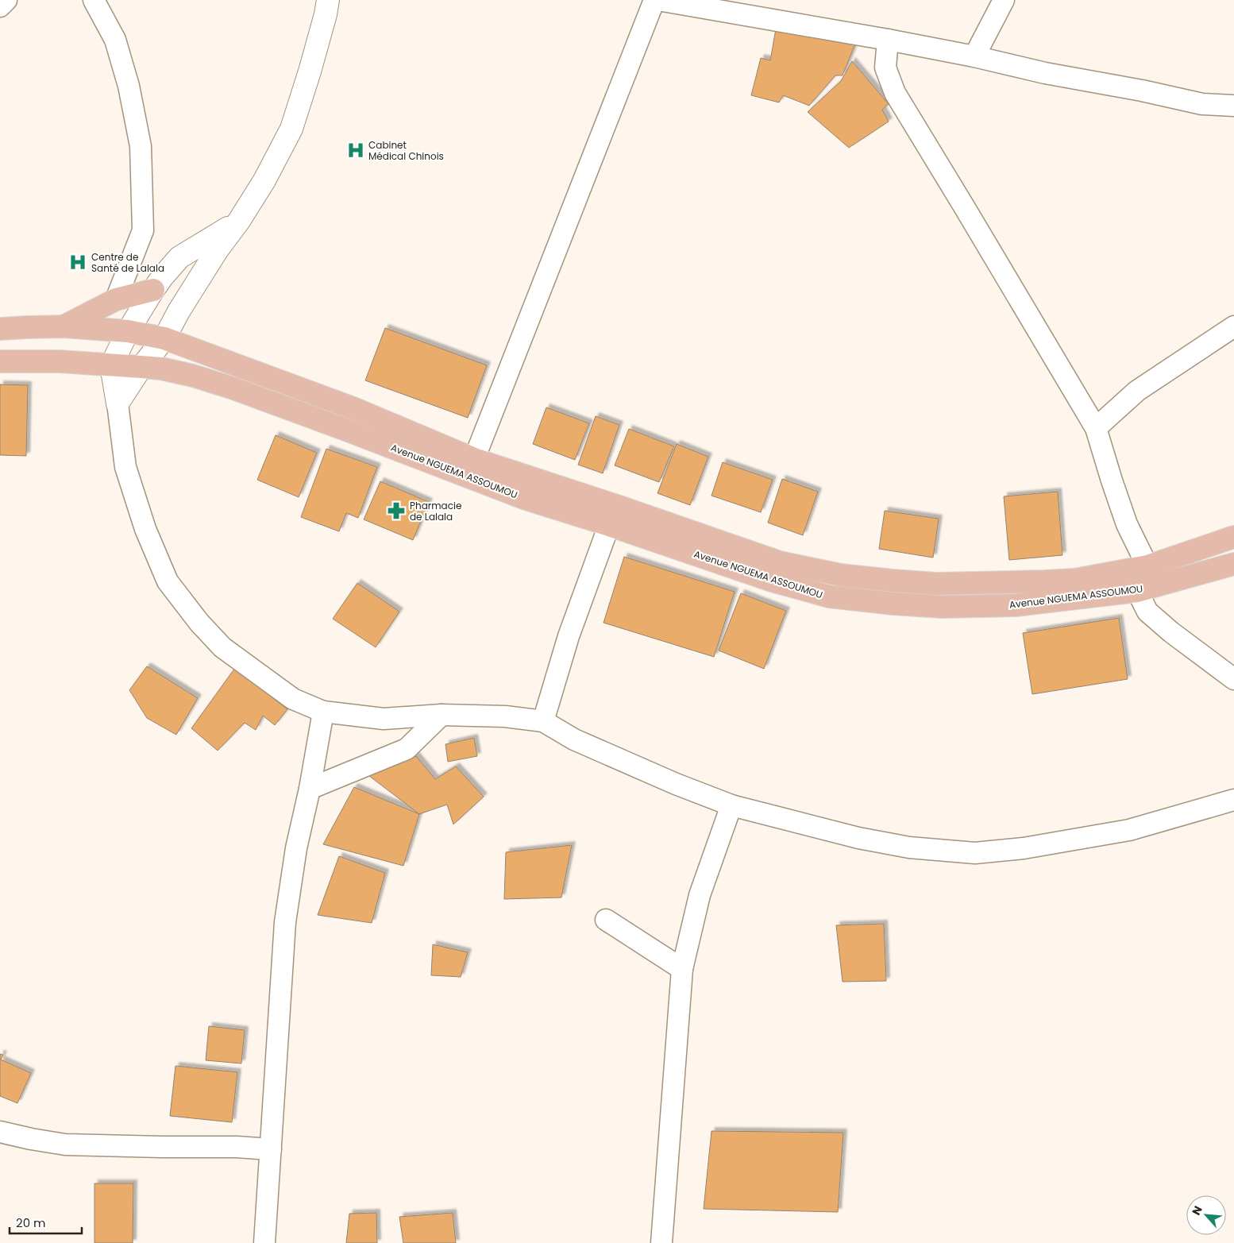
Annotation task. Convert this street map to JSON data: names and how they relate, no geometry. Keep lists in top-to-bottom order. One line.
{"streets":{"main road":["Avenue NGUEMA ASSOUMOU"]},"places":{"hospital":["Cabinet Médical Chinois","Centre de Santé de Lalala"],"pharmacy":["Pharmacie de Lalala"]},"scale_bar":"20 m","north":"top left"}
